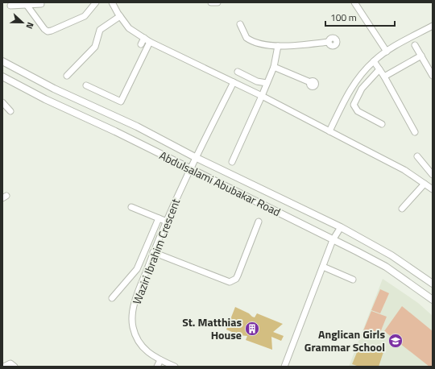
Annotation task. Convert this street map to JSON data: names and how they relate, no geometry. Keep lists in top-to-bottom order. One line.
{"streets":{"main road":["Abdulsalami Abubakar Road"],"street":["Waziri Ibrahim Crescent"]},"crossings":[["Abdulsalami Abubakar Road","Waziri Ibrahim Crescent"]],"places":{"building":["St. Matthias House"],"school or university":["Anglican Girls Grammar School"]},"scale_bar":"100 m","north":"right"}
